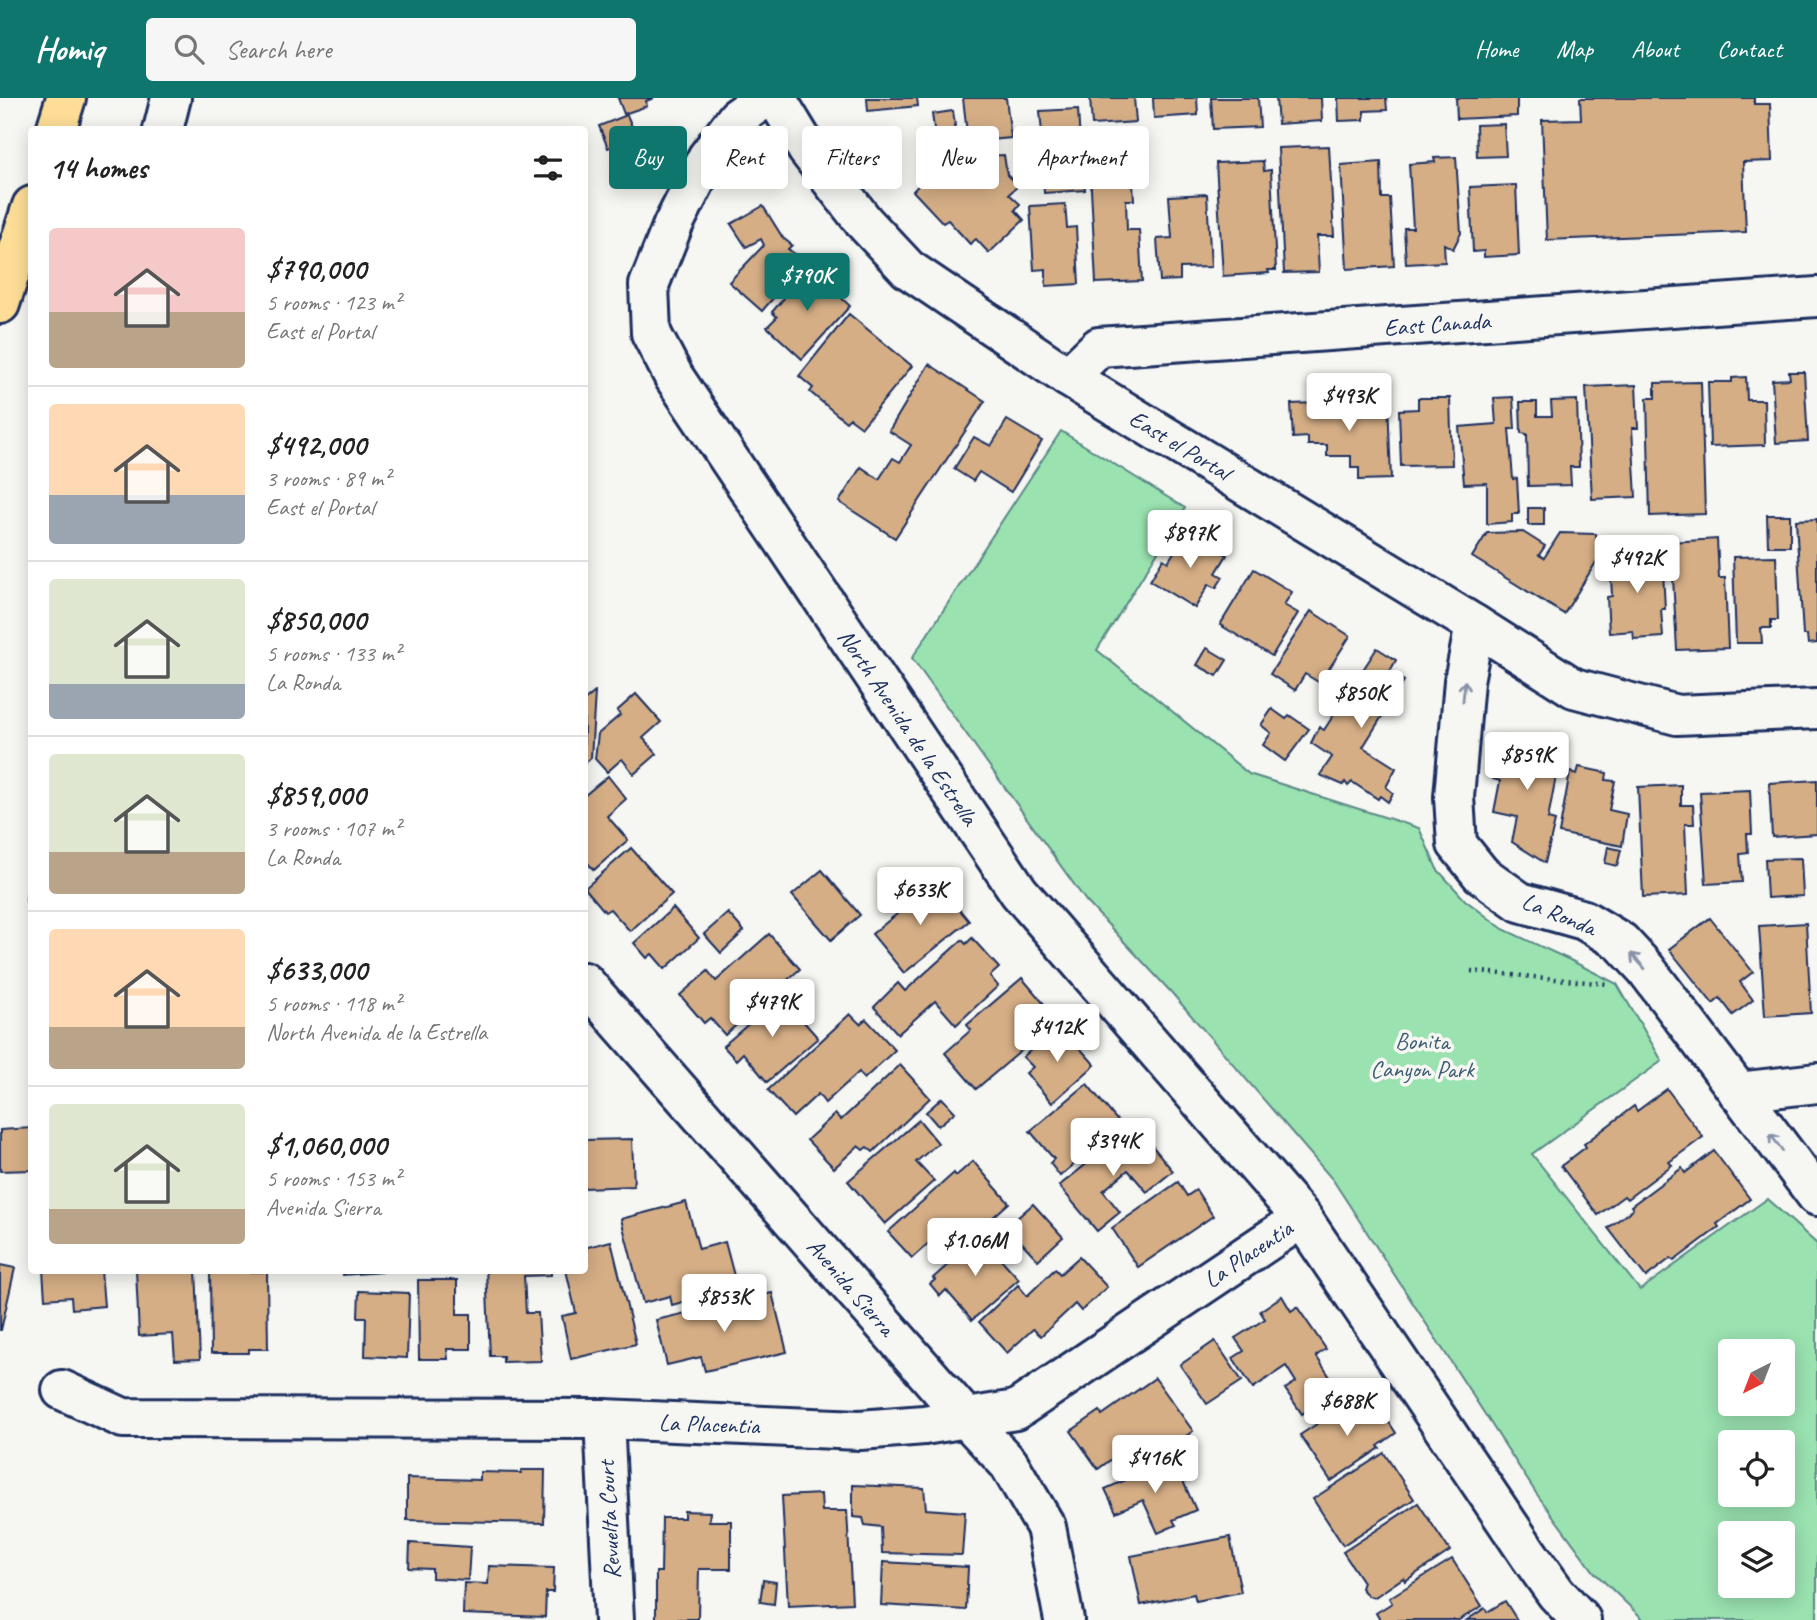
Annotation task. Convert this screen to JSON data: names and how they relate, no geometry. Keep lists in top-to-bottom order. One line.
{"streets":{"street":["East Canada","East el Portal","North Avenida de la Estrella","La Ronda","La Placentia","Avenida Sierra","Revuelta Court"]},"crossings":[["East Canada","East el Portal"],["East el Portal","La Ronda"],["North Avenida de la Estrella","La Placentia"],["La Placentia","Avenida Sierra"],["La Placentia","Revuelta Court"]],"one_way":["La Ronda"],"parks":["Bonita Canyon Park"],"north":"bottom left","page":{"header":"Homiq","search":"Search here","nav":["Home","Map","About","Contact"],"chip":["Buy","Rent","Filters","New","Apartment"],"heading":"14 homes","list":[{"name":"$790,000","note":"5 rooms · 123 m² · East el Portal"},{"name":"$492,000","note":"3 rooms · 89 m² · East el Portal"},{"name":"$850,000","note":"5 rooms · 133 m² · La Ronda"},{"name":"$859,000","note":"3 rooms · 107 m² · La Ronda"},{"name":"$633,000","note":"5 rooms · 118 m² · North Avenida de la Estrella"},{"name":"$1,060,000","note":"5 rooms · 153 m² · Avenida Sierra"}],"price":["$790K","$493K","$897K","$492K","$850K","$859K","$633K","$479K","$412K","$394K","$1.06M","$853K","$688K","$416K"]}}
